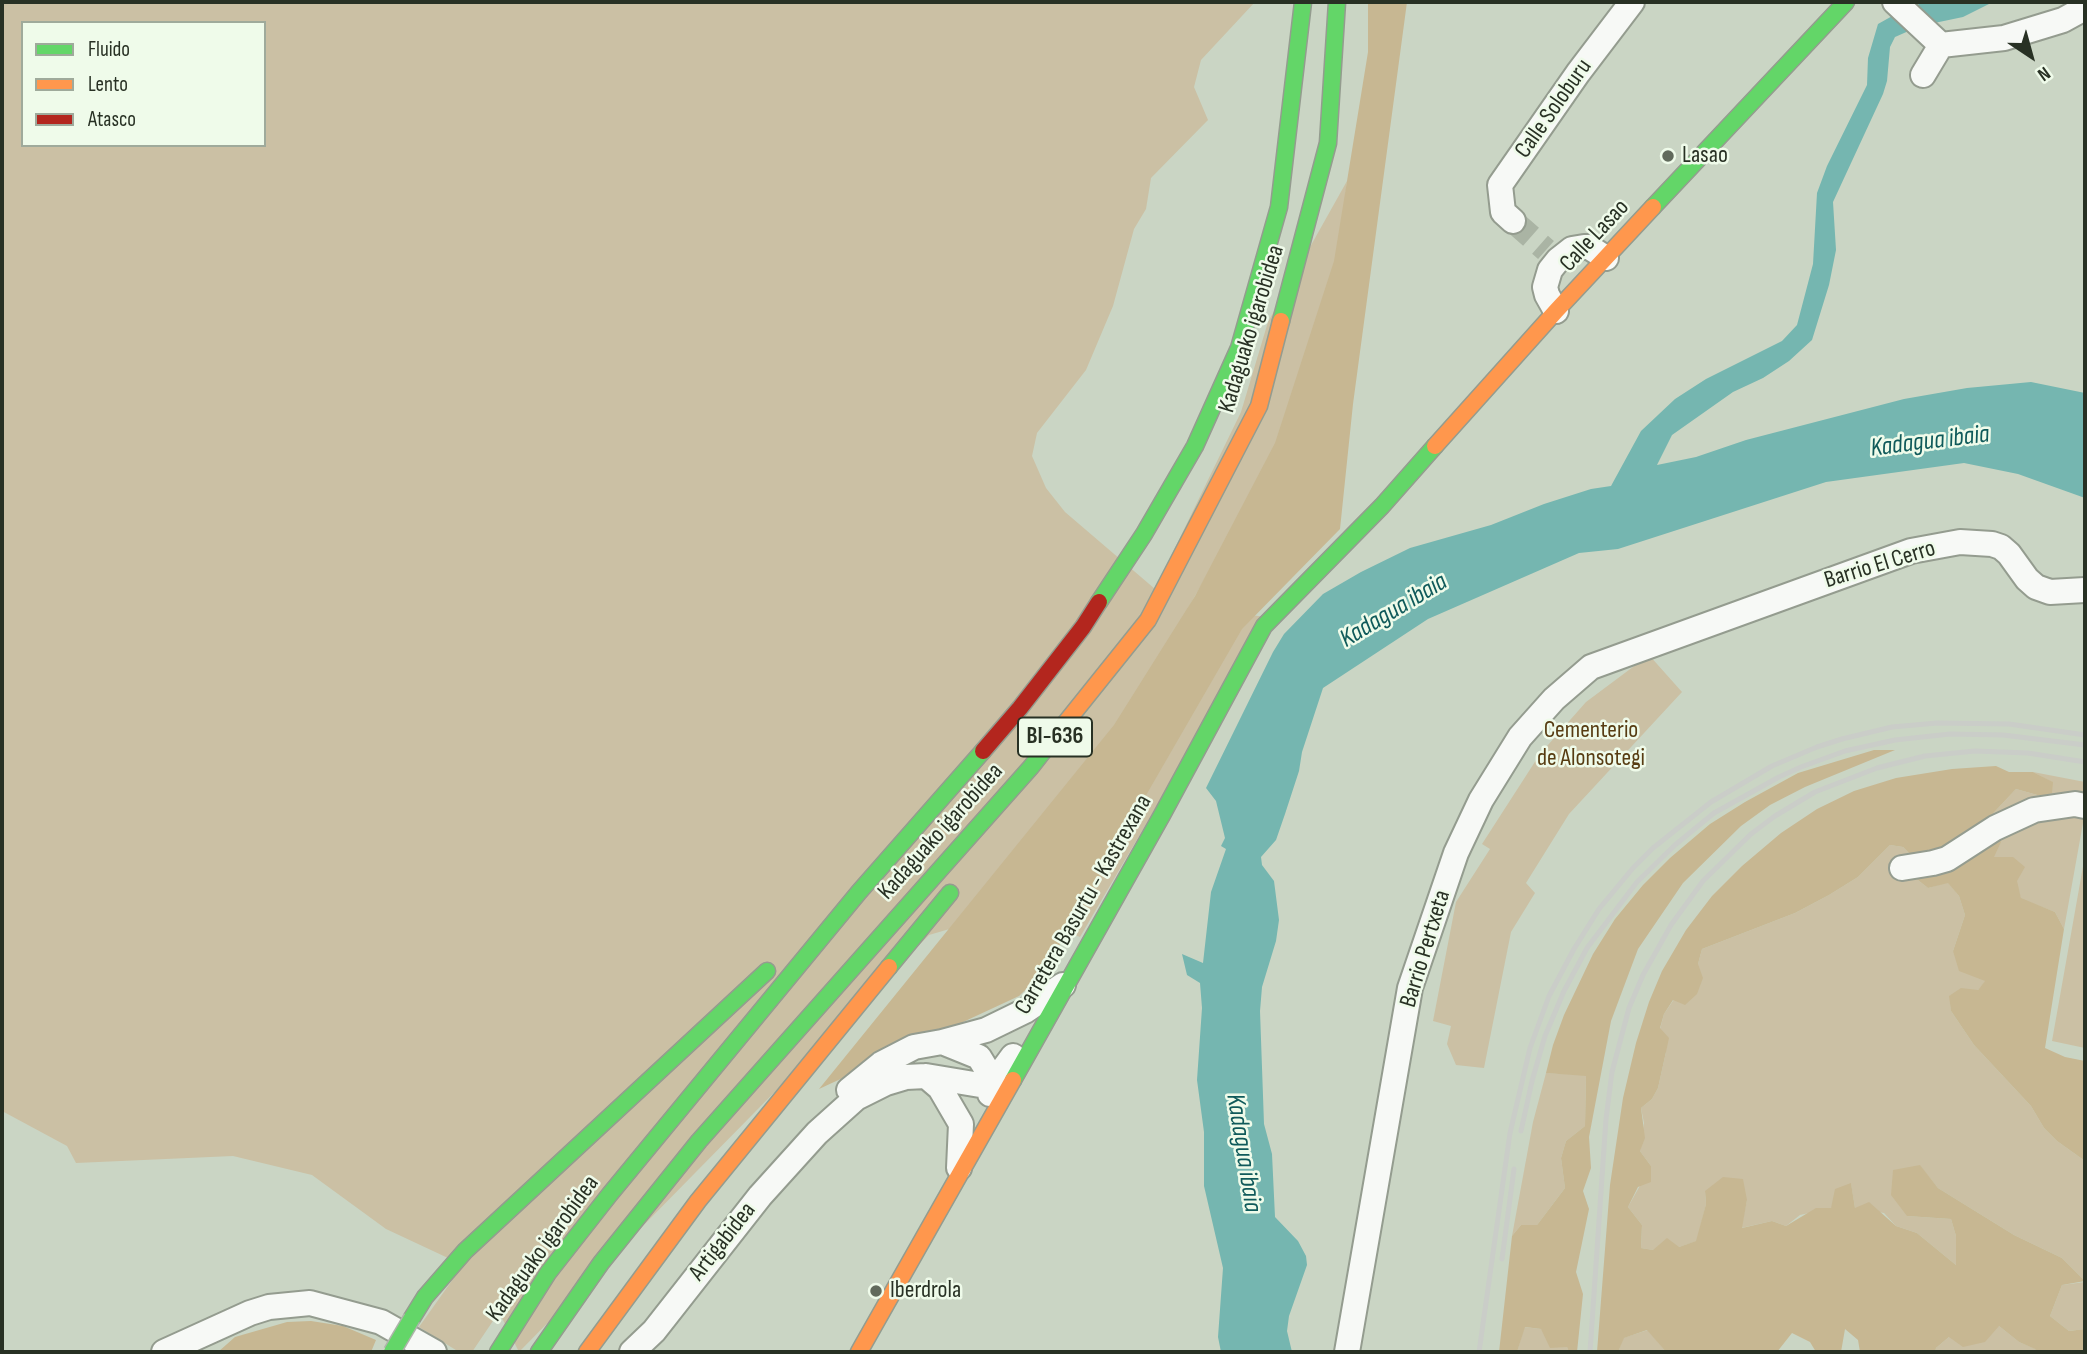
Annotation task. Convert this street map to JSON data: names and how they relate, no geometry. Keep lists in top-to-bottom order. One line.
{"streets":{"main road":["Calle Lasao","Kadaguako igarobidea","BI-636","Carretera Basurtu - Kastrexana"],"street":["Calle Soloburu","Barrio El Cerro","Barrio Pertxeta","Artigabidea"]},"crossings":[["Calle Lasao","Carretera Basurtu - Kastrexana"],["Barrio El Cerro","Barrio Pertxeta"]],"water":["Kadagua ibaia"],"parks":["Cementerio de Alonsotegi"],"places":["Lasao","Iberdrola"],"legend":["Fluido","Lento","Atasco"],"north":"bottom right"}
